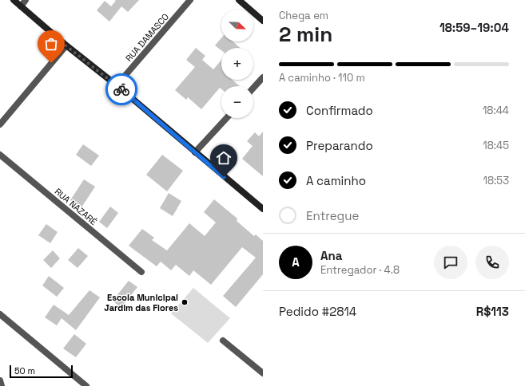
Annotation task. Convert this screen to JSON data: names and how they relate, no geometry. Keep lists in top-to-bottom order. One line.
{"streets":{"street":["RUA DAMASCO","RUA NAZARÉ"]},"places":["Escola Municipal Jardim das Flores"],"scale_bar":"50 m","north":"bottom right","page":{"heading":["2 min","Chega em","18:59–19:04"],"panel":["Ana","Entregador · 4.8","Pedido #2814","R$113"],"map_buttons":["+","−"],"bar":"A caminho · 110 m","list":[["Confirmado","18:44"],["Preparando","18:45"],["A caminho","18:53"],"Entregue"],"round":"A","scale":"50 m"}}
